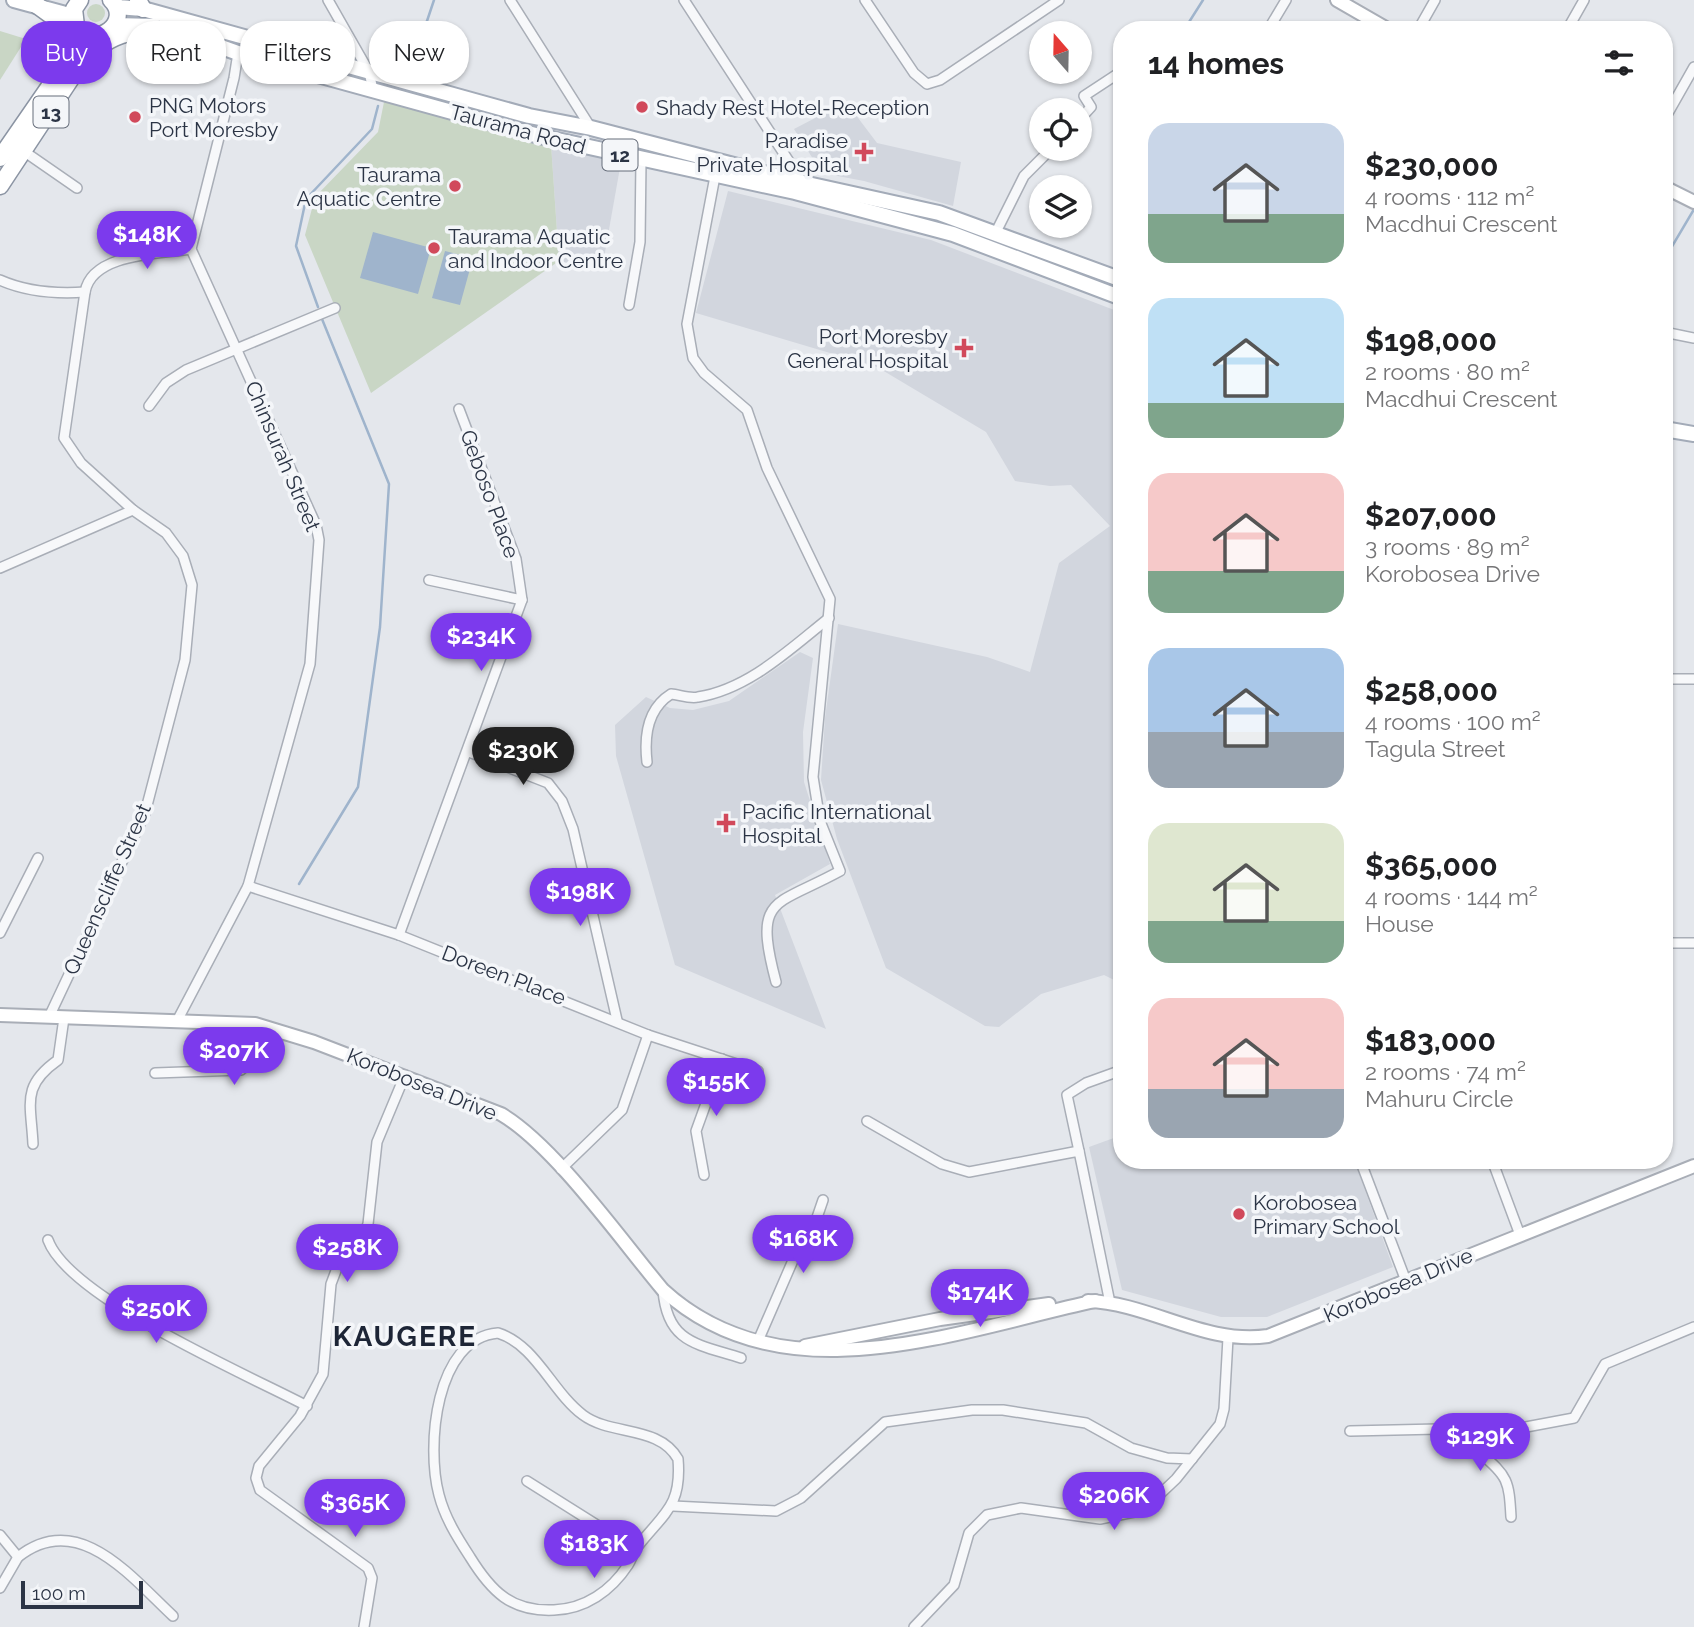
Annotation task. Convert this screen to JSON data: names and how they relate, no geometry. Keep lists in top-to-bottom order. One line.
{"streets":{"highway":["13"],"main road":["Taurama Road","12","Korobosea Drive"],"street":["Chinsurah Street","Geboso Place","Queenscliffe Street","Doreen Place"]},"crossings":[["Chinsurah Street","Queenscliffe Street"],["Chinsurah Street","Doreen Place"],["Chinsurah Street","Korobosea Drive"],["Geboso Place","Doreen Place"],["Queenscliffe Street","Korobosea Drive"]],"districts":["KAUGERE"],"places":{"other":["Shady Rest Hotel-Reception","PNG Motors Port Moresby","Taurama Aquatic Centre","Taurama Aquatic and Indoor Centre","Korobosea Primary School"],"health":["Paradise Private Hospital","Port Moresby General Hospital","Pacific International Hospital"]},"scale_bar":"100 m","north":"top","page":{"chip":["Buy","Rent","Filters","New"],"heading":"14 homes","list":[{"name":"$230,000","note":"4 rooms · 112 m² · Macdhui Crescent"},{"name":"$198,000","note":"2 rooms · 80 m² · Macdhui Crescent"},{"name":"$207,000","note":"3 rooms · 89 m² · Korobosea Drive"},{"name":"$258,000","note":"4 rooms · 100 m² · Tagula Street"},{"name":"$365,000","note":"4 rooms · 144 m² · House"},{"name":"$183,000","note":"2 rooms · 74 m² · Mahuru Circle"}],"price":["$148K","$234K","$230K","$198K","$207K","$155K","$168K","$258K","$174K","$250K","$129K","$206K","$365K","$183K"],"scale":"100 m"}}
